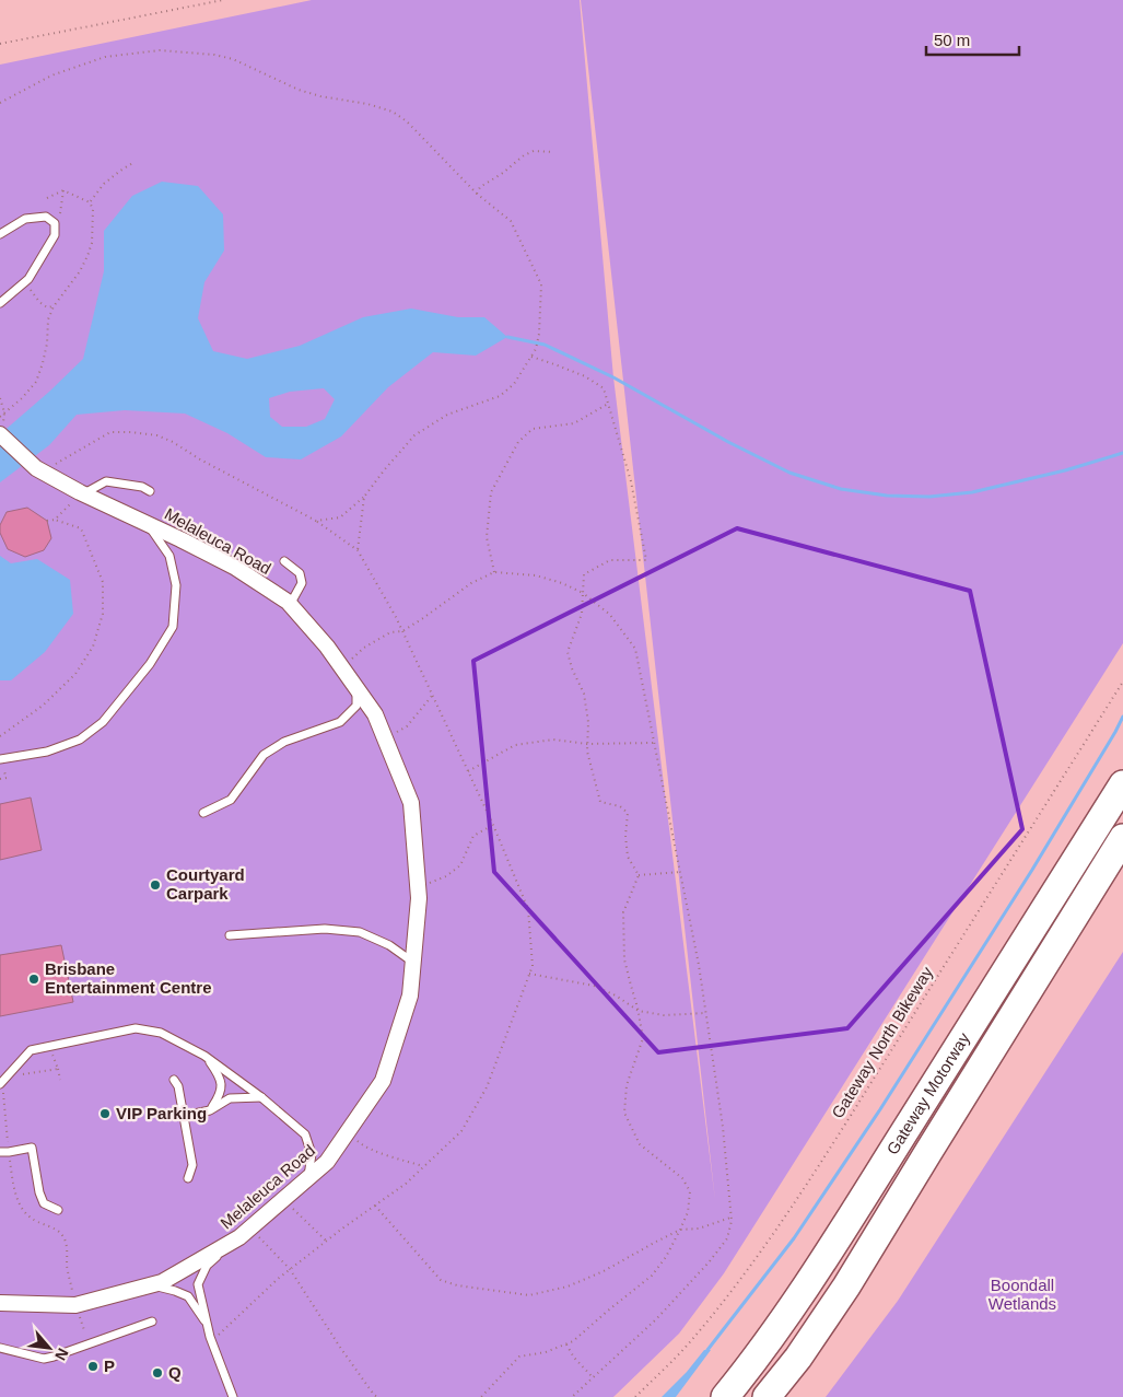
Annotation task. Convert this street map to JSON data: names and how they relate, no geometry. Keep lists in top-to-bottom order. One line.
{"streets":{"highway":["Gateway Motorway"],"street":["Melaleuca Road"],"path":["Gateway North Bikeway"]},"parks":["Boondall Wetlands"],"places":["Courtyard Carpark","Brisbane Entertainment Centre","VIP Parking","P","Q"],"scale_bar":"50 m","north":"bottom right"}
